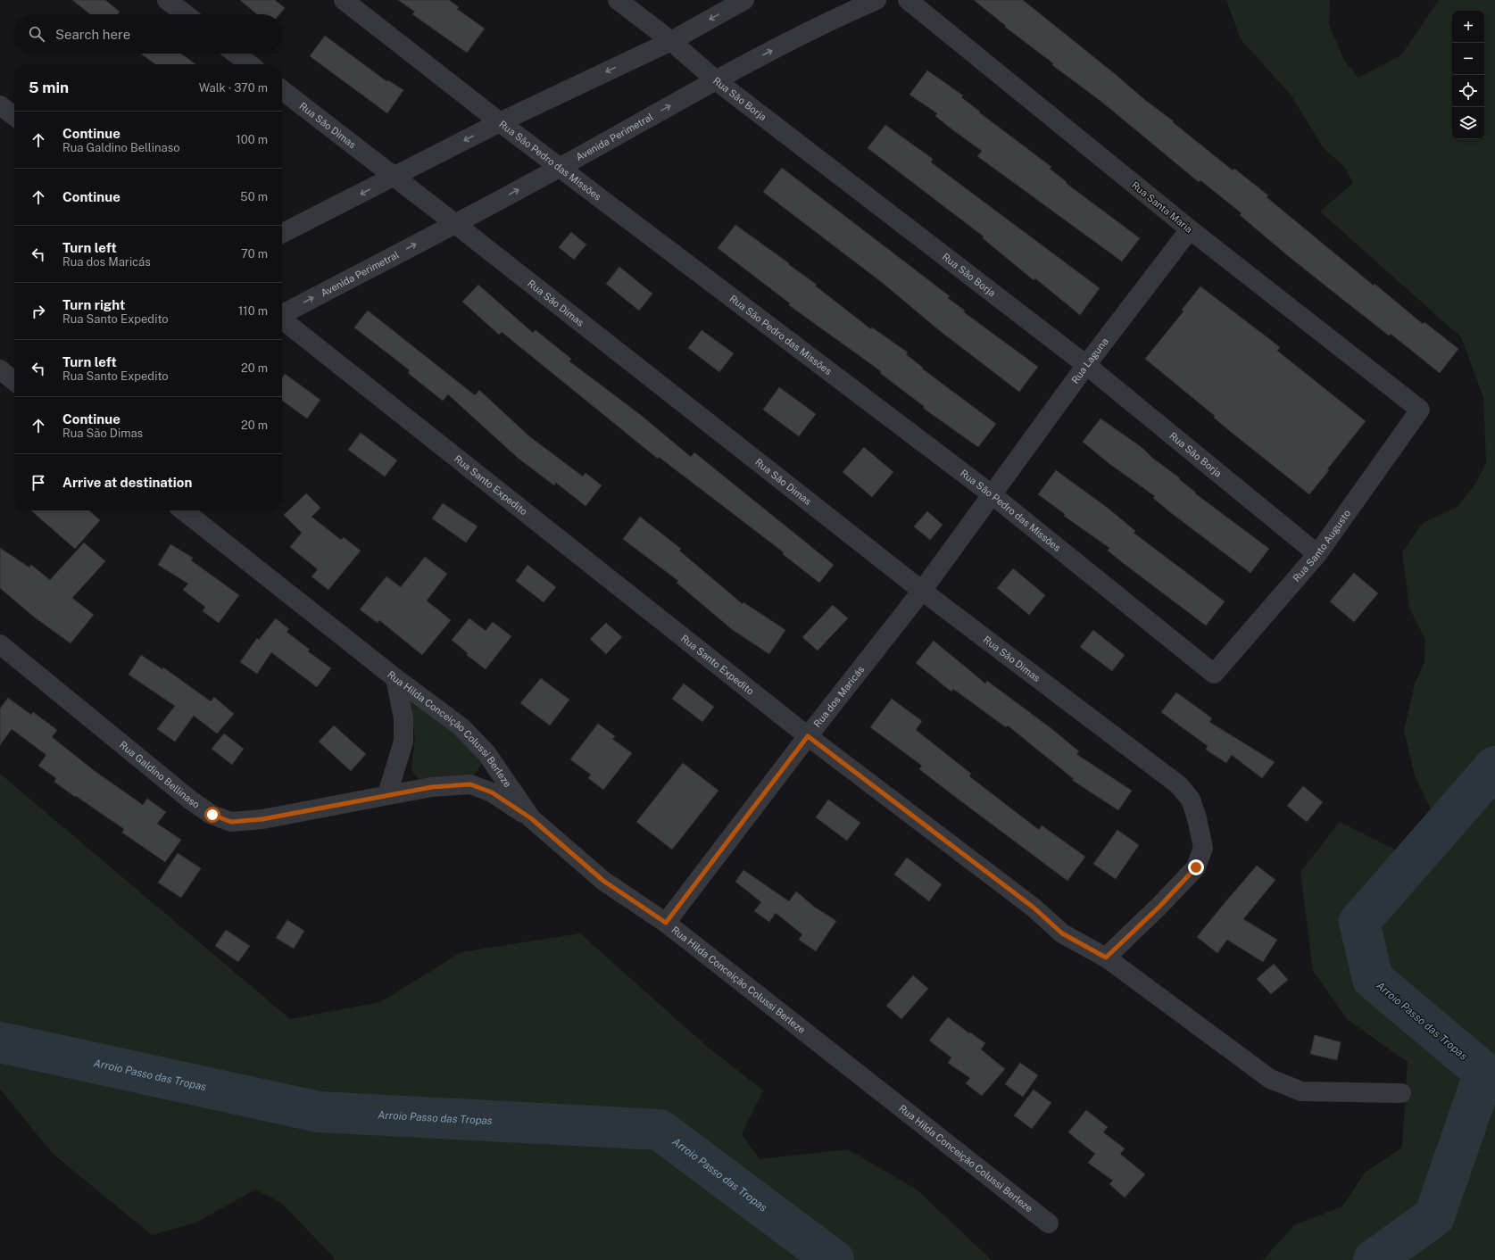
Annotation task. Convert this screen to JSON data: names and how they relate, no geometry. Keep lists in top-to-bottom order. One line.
{"streets":{"street":["Rua São Borja","Rua São Dimas","Avenida Perimetral","Rua São Pedro das Missões","Rua Santa Maria","Rua Laguna","Rua Santo Expedito","Rua Santo Augusto","Rua dos Maricás","Rua Hilda Conceição Colussi Berleze","Rua Galdino Bellinaso"]},"crossings":[["Rua São Borja","Avenida Perimetral"],["Rua São Borja","Rua Laguna"],["Rua São Borja","Rua Santo Augusto"],["Rua São Dimas","Avenida Perimetral"],["Rua São Dimas","Rua Laguna"],["Rua São Dimas","Rua Santo Expedito"],["Rua São Dimas","Rua dos Maricás"],["Avenida Perimetral","Rua São Pedro das Missões"],["Rua São Pedro das Missões","Rua Laguna"],["Rua São Pedro das Missões","Rua Santo Augusto"],["Rua Santa Maria","Rua Laguna"],["Rua Santa Maria","Rua Santo Augusto"],["Rua Laguna","Rua dos Maricás"],["Rua Santo Expedito","Rua dos Maricás"],["Rua dos Maricás","Rua Hilda Conceição Colussi Berleze"],["Rua Hilda Conceição Colussi Berleze","Rua Galdino Bellinaso"]],"water":["Arroio Passo das Tropas"],"page":{"map_buttons":["+","−"],"search":"Search here","heading":["5 min","Walk · 370 m"],"list":[["Continue","Rua Galdino Bellinaso","100 m"],["Continue","50 m"],["Turn left","Rua dos Maricás","70 m"],["Turn right","Rua Santo Expedito","110 m"],["Turn left","Rua Santo Expedito","20 m"],["Continue","Rua São Dimas","20 m"],"Arrive at destination"]}}
